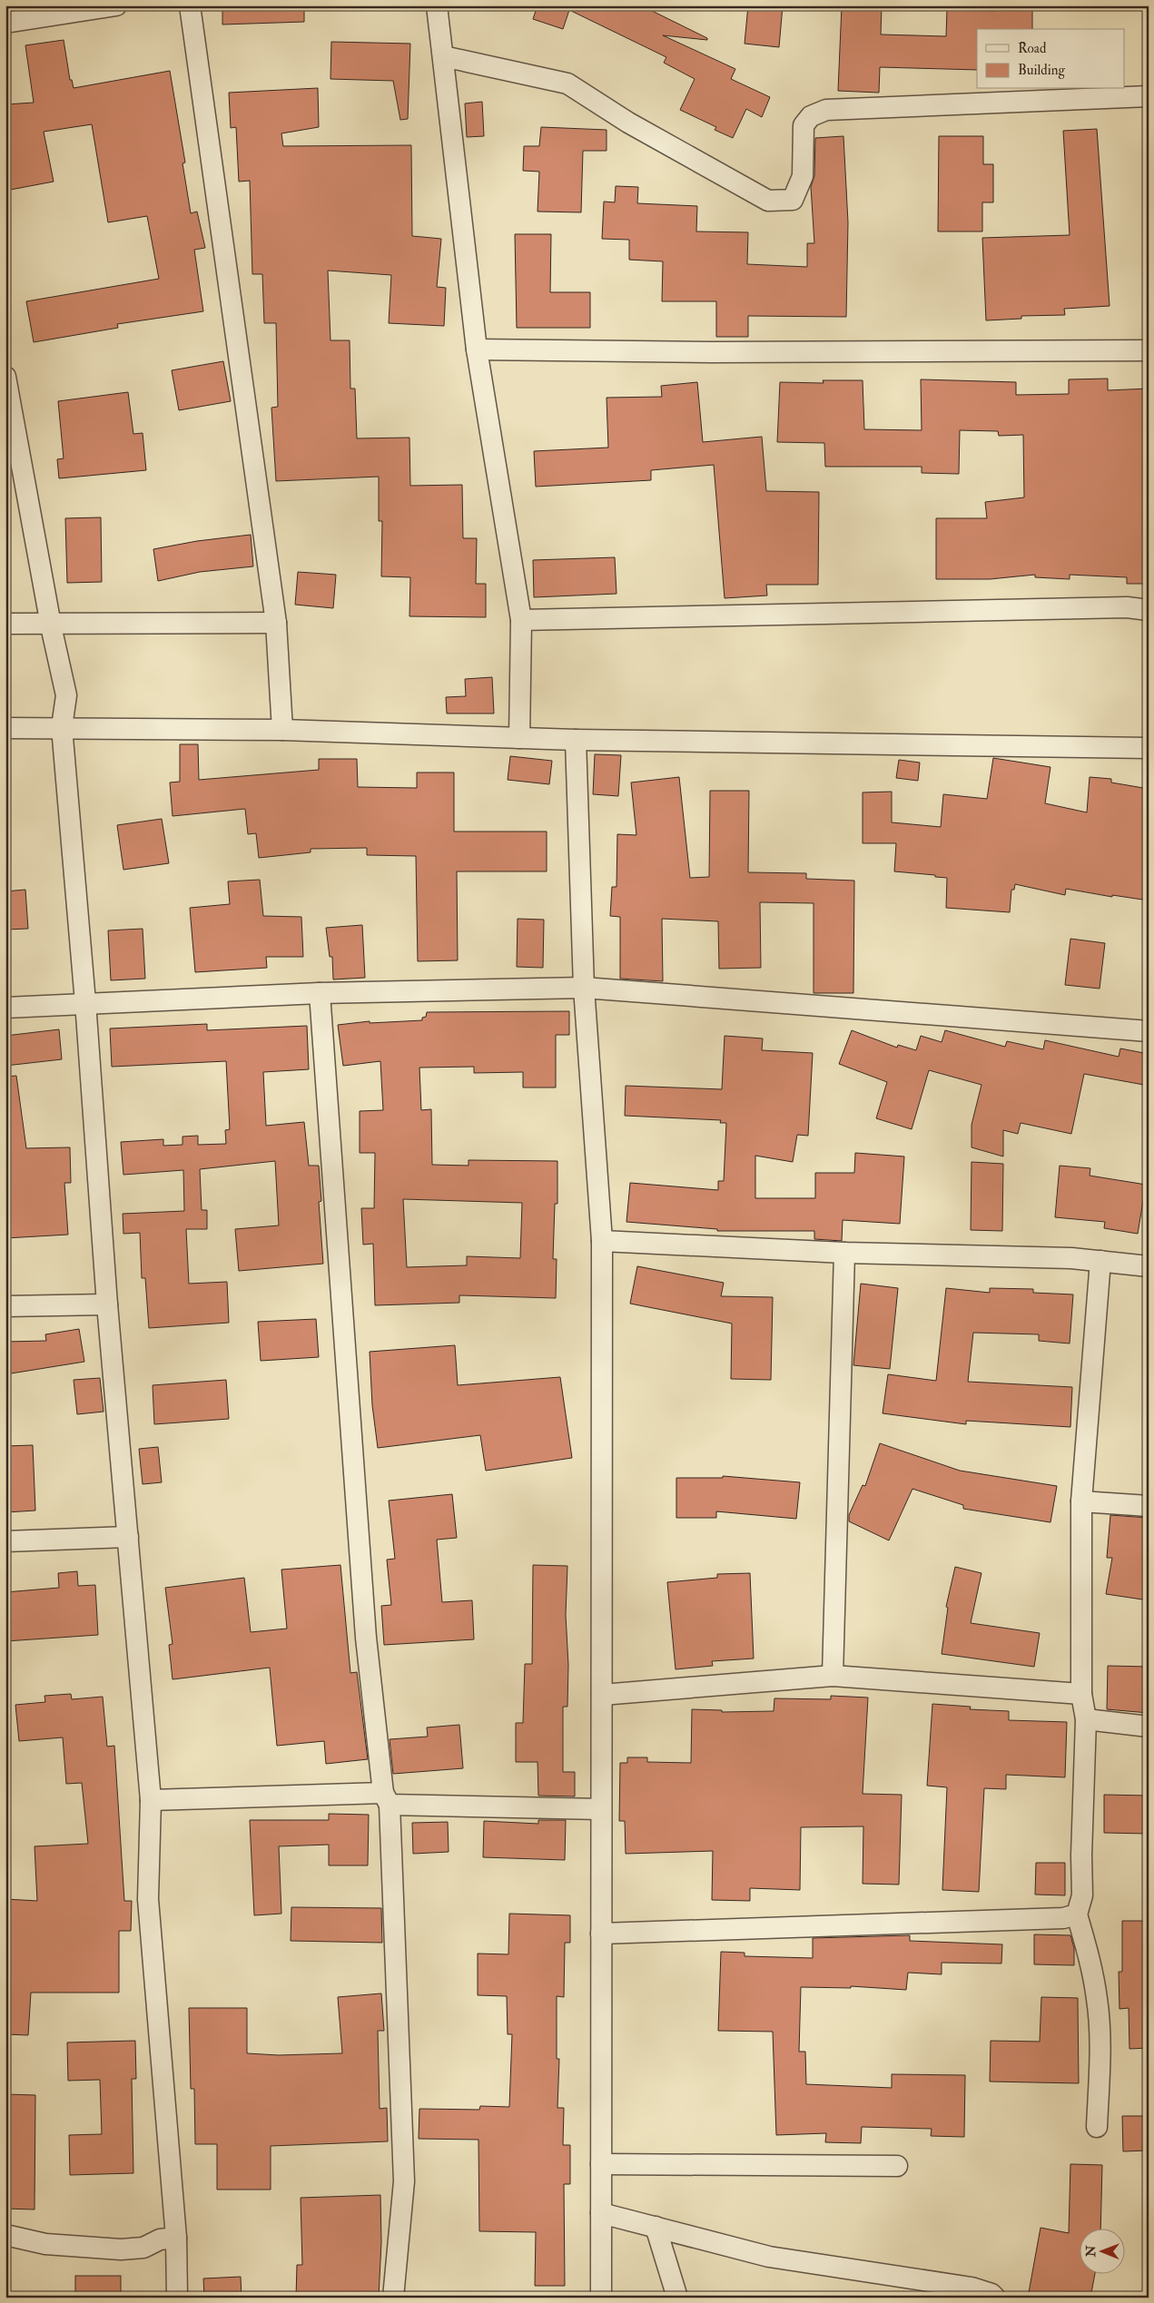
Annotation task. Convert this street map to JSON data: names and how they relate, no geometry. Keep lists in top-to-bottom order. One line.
{"legend":["Road","Building"],"north":"left"}
